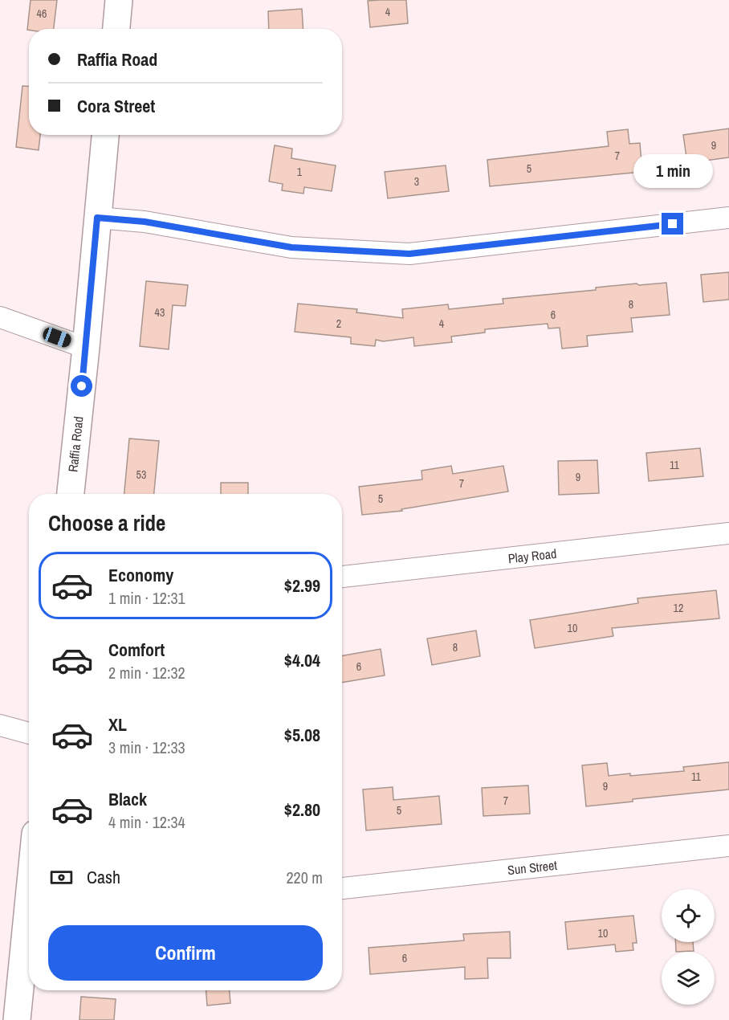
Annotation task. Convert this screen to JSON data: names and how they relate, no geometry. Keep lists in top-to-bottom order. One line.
{"streets":{"main road":["Raffia Road"],"street":["Play Road","Sun Street"]},"house_numbers":["4","46","9","7","5","1","3","8","43","6","2","4","11","53","9","7","5","12","10","8","6","11","9","7","5","10","6"],"page":{"banner":["Raffia Road","Cora Street"],"bubble":"1 min","heading":"Choose a ride","list":[{"name":"Economy","note":"1 min · 12:31","value":"$2.99"},{"name":"Comfort","note":"2 min · 12:32","value":"$4.04"},{"name":"XL","note":"3 min · 12:33","value":"$5.08"},{"name":"Black","note":"4 min · 12:34","value":"$2.80"}],"pay":["Cash","220 m"],"buttons":"Confirm"}}
